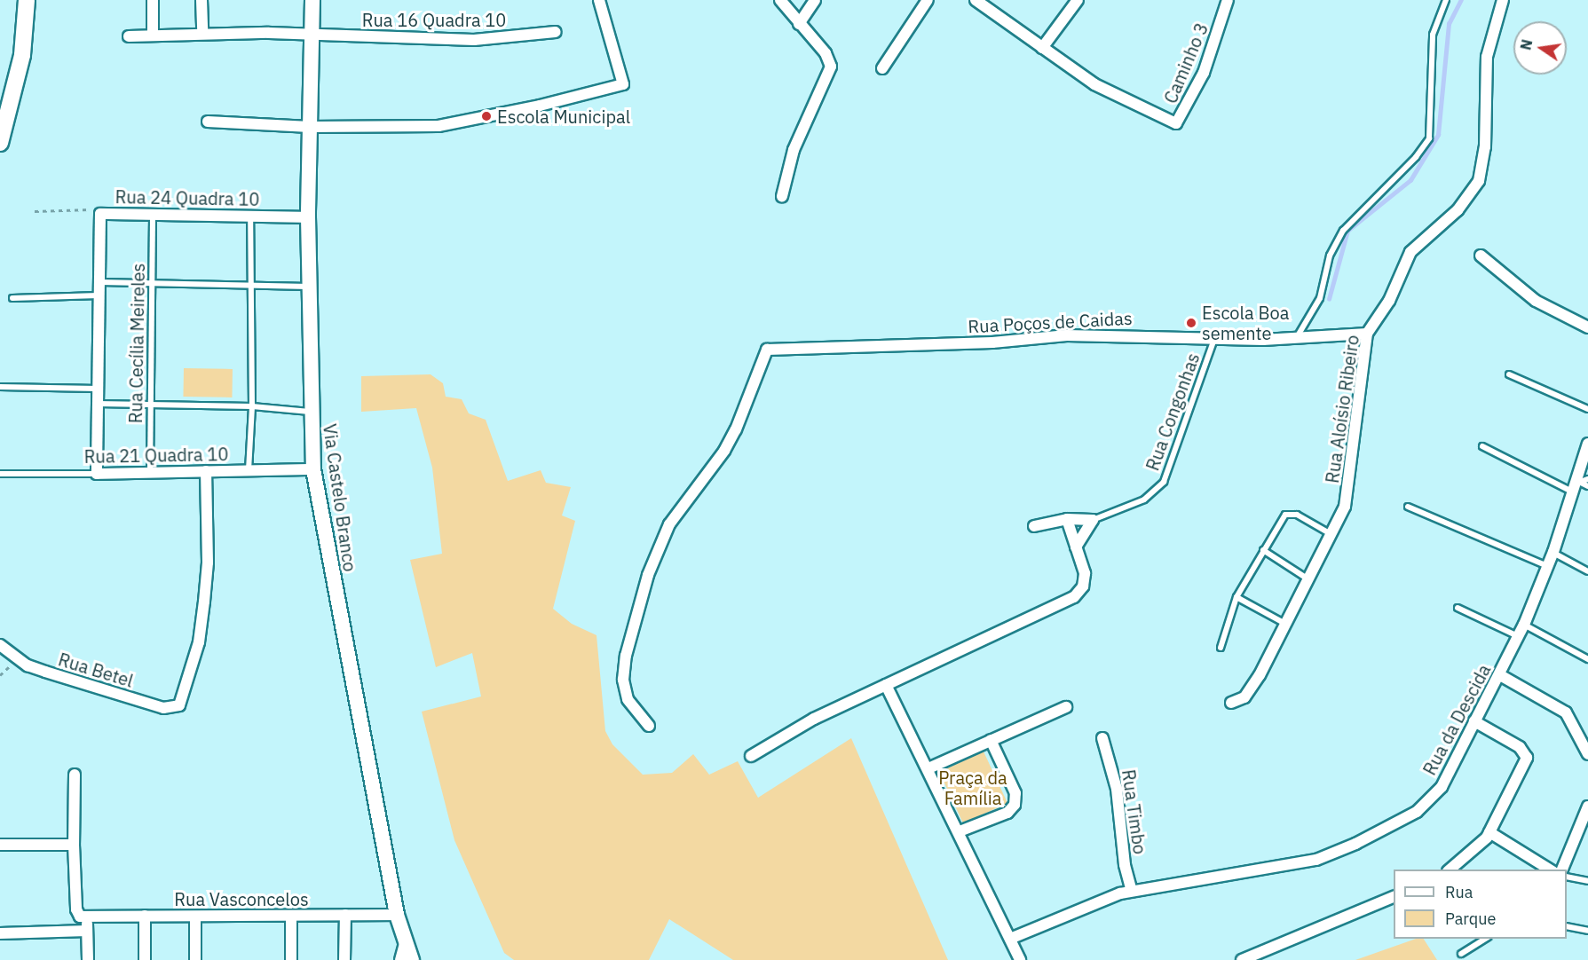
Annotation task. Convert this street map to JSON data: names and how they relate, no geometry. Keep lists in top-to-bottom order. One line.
{"streets":{"main road":["Via Castelo Branco"],"street":["Rua 16 Quadra 10","Caminho 3","Rua 24 Quadra 10","Rua Poços de Caidas","Rua Aloísio Ribeiro","Rua 21 Quadra 10","Rua Betel","Rua da Descida","Rua Timbo","Rua Vasconcelos"],"lane":["Rua Cecília Meireles","Rua Congonhas"]},"crossings":[["Rua 16 Quadra 10","Via Castelo Branco"],["Rua 24 Quadra 10","Rua Cecília Meireles"],["Rua 24 Quadra 10","Via Castelo Branco"],["Rua Poços de Caidas","Rua Aloísio Ribeiro"],["Rua Poços de Caidas","Rua Congonhas"],["Rua Cecília Meireles","Rua 21 Quadra 10"],["Rua 21 Quadra 10","Via Castelo Branco"],["Rua 21 Quadra 10","Rua Betel"],["Via Castelo Branco","Rua Vasconcelos"],["Rua da Descida","Rua Timbo"]],"parks":["Praça da Família"],"places":["Escola Municipal","Escola Boa semente"],"legend":["Rua","Parque"],"north":"left"}
